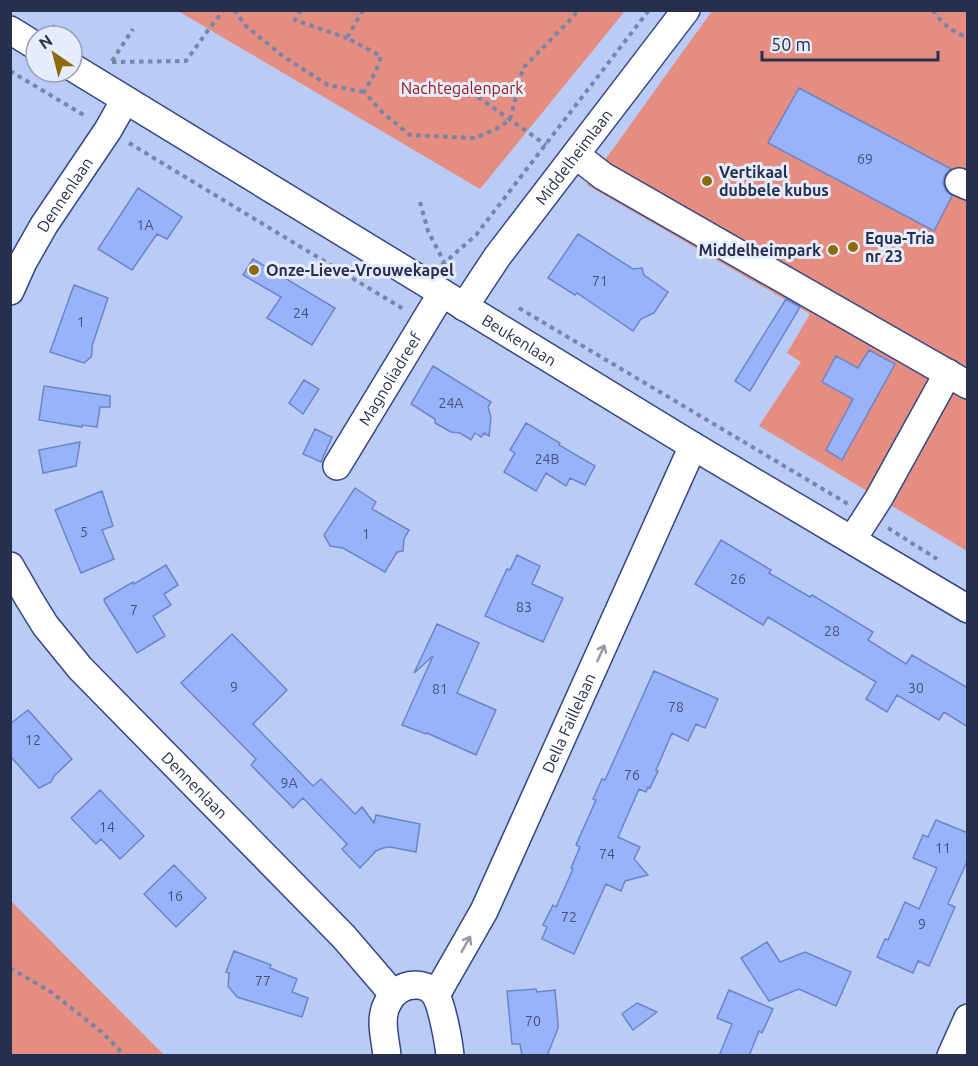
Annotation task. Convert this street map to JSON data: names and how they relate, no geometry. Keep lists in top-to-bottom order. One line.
{"streets":{"street":["Middelheimlaan","Dennenlaan","Beukenlaan","Magnoliadreef","Della Faillelaan"]},"crossings":[["Middelheimlaan","Beukenlaan"],["Middelheimlaan","Magnoliadreef"],["Dennenlaan","Beukenlaan"],["Beukenlaan","Magnoliadreef"],["Beukenlaan","Della Faillelaan"]],"one_way":["Della Faillelaan"],"parks":["Nachtegalenpark"],"places":["Vertikaal dubbele kubus","Equa-Tria nr 23","Middelheimpark","Onze-Lieve-Vrouwekapel"],"house_numbers":["69","1A","71","24","1","24A","24B","5","1","26","83","7","28","9","30","81","78","12","76","9A","14","11","74","16","72","9","77","70"],"scale_bar":"50 m","north":"top left"}
